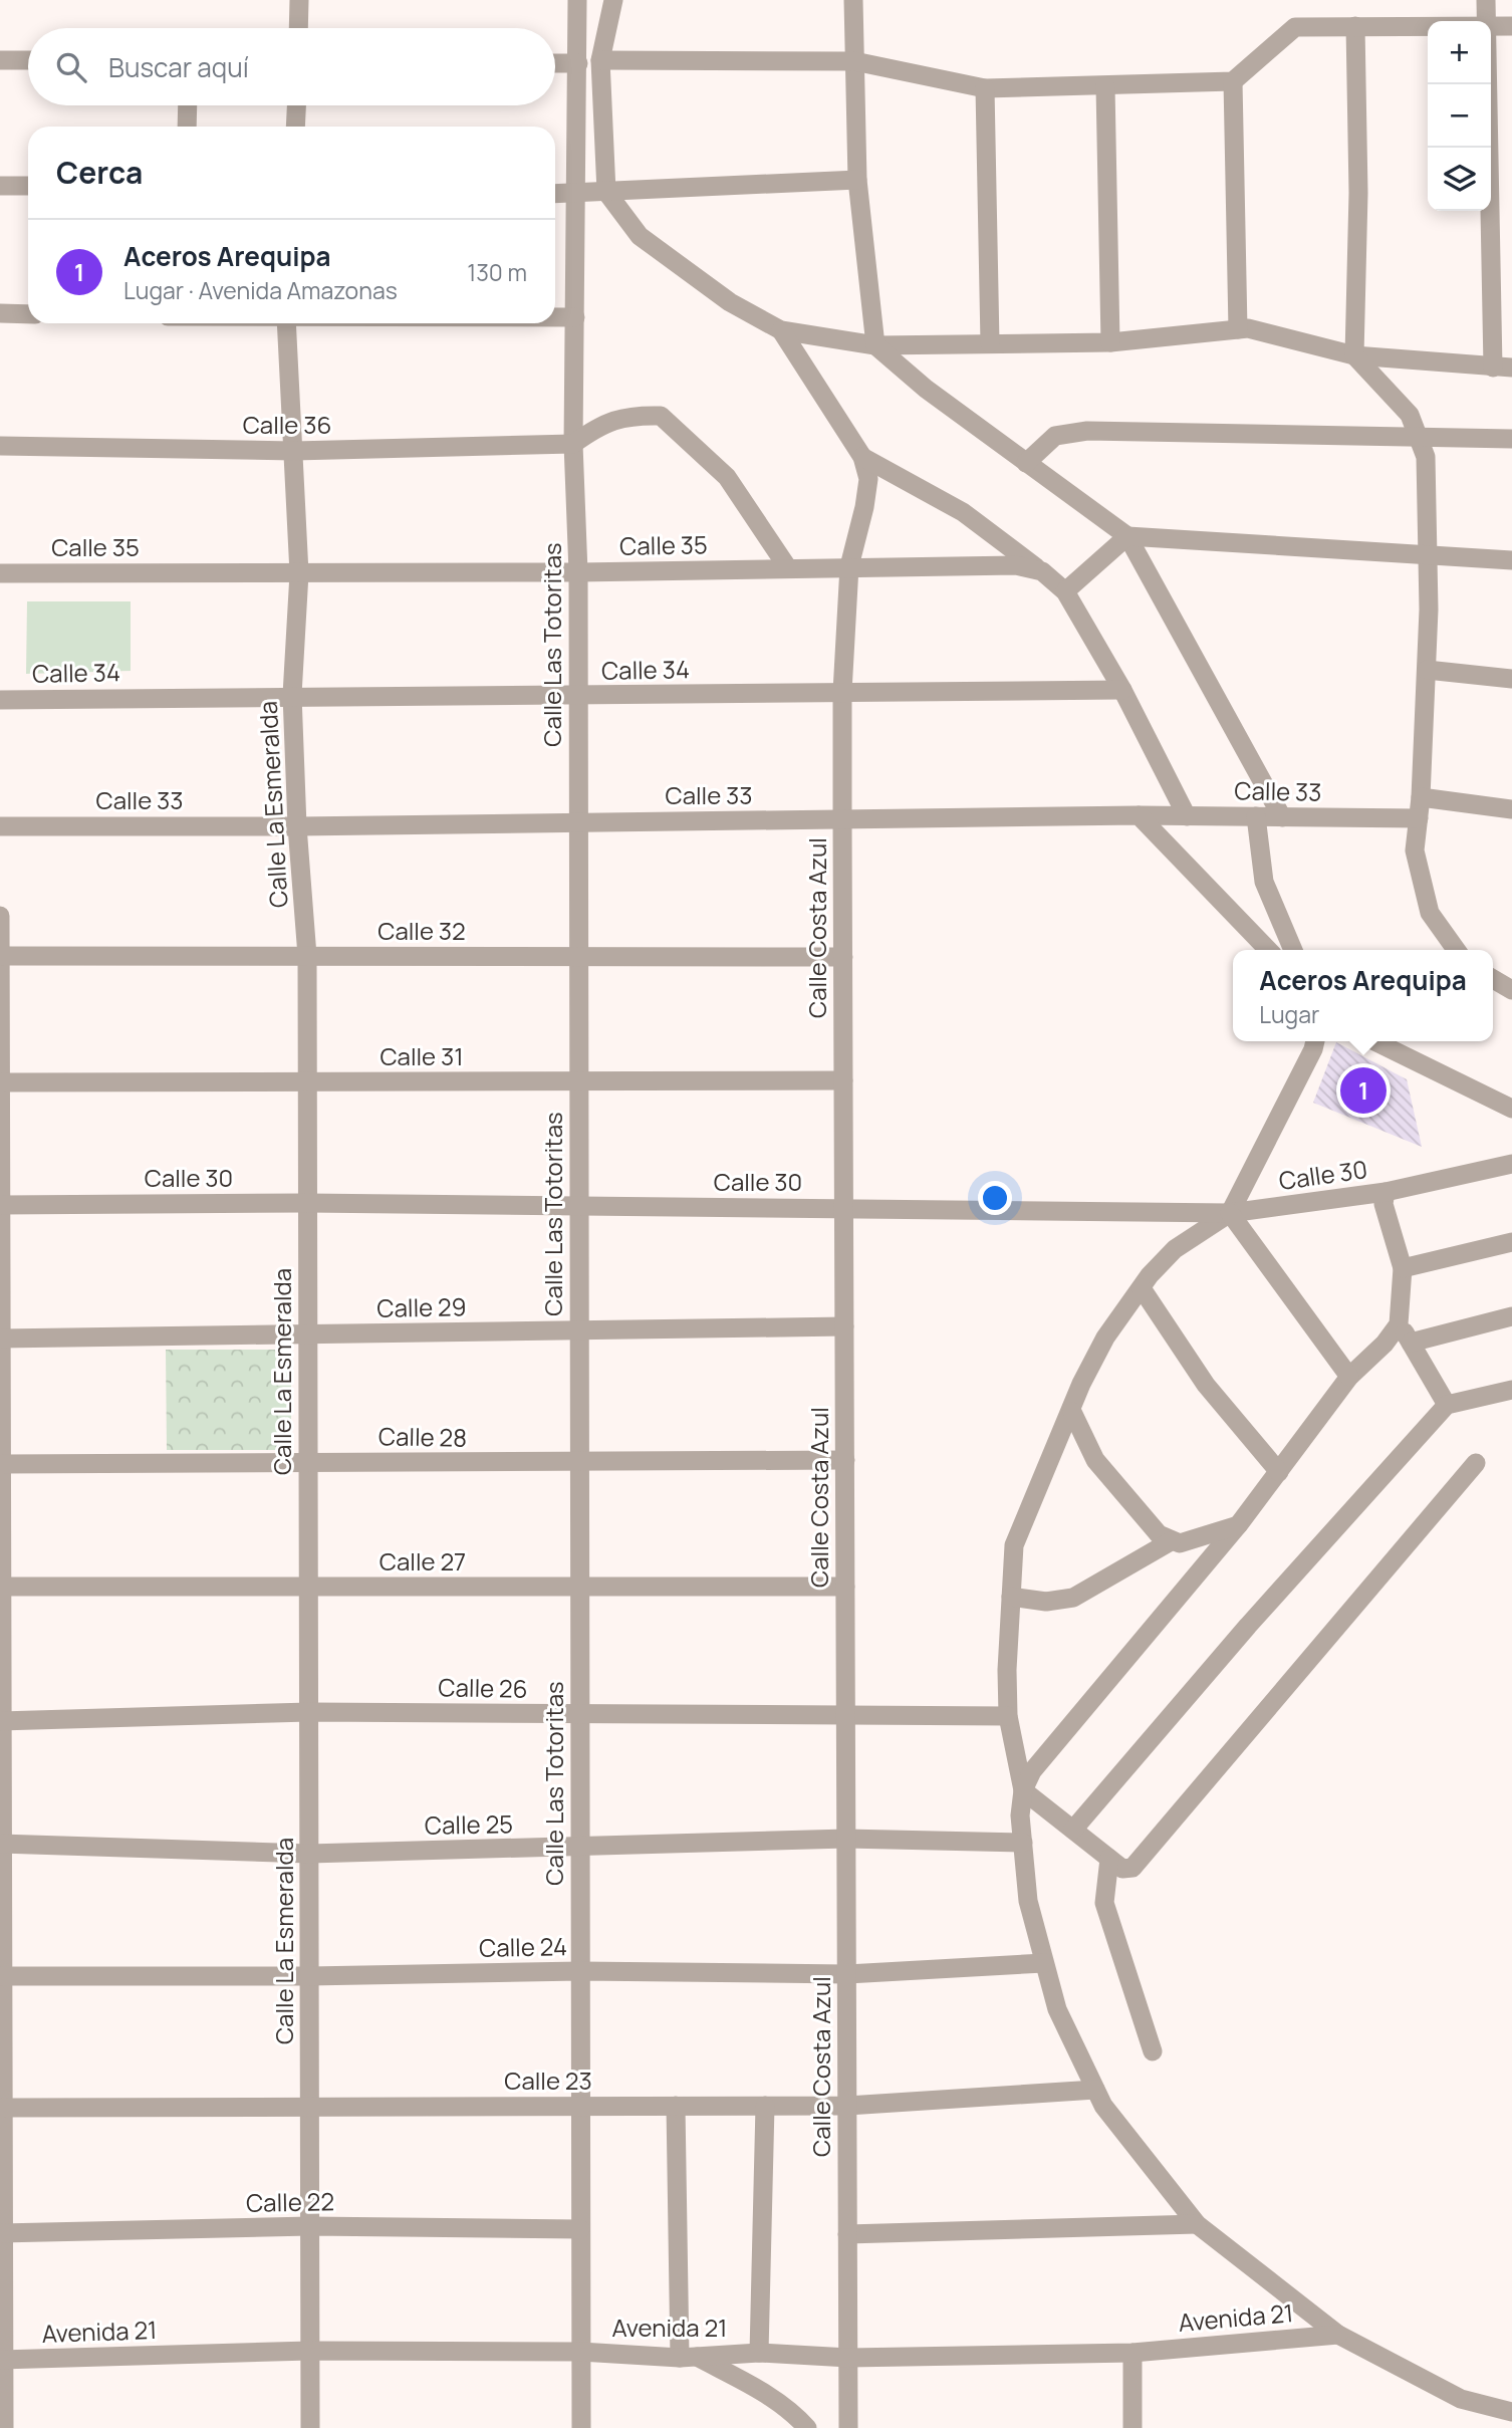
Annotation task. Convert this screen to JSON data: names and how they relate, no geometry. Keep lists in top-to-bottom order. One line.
{"streets":{"street":["Calle 36","Calle 35","Calle Las Totoritas","Calle 34","Calle 33","Calle La Esmeralda","Calle Costa Azul","Calle 32","Calle 31","Calle 30","Calle 29","Calle 28","Calle 27","Calle 26","Calle 25","Calle 24","Calle 23","Calle 22","Avenida 21"]},"crossings":[["Calle 36","Calle Las Totoritas"],["Calle 36","Calle La Esmeralda"],["Calle 35","Calle Las Totoritas"],["Calle 35","Calle La Esmeralda"],["Calle 35","Calle Costa Azul"],["Calle Las Totoritas","Calle 34"],["Calle Las Totoritas","Calle 33"],["Calle Las Totoritas","Calle 32"],["Calle Las Totoritas","Calle 31"],["Calle Las Totoritas","Calle 30"],["Calle Las Totoritas","Calle 29"],["Calle Las Totoritas","Calle 28"],["Calle Las Totoritas","Calle 27"],["Calle Las Totoritas","Calle 26"],["Calle Las Totoritas","Calle 25"],["Calle Las Totoritas","Calle 24"],["Calle Las Totoritas","Calle 23"],["Calle Las Totoritas","Calle 22"],["Calle Las Totoritas","Avenida 21"],["Calle 34","Calle La Esmeralda"],["Calle 34","Calle Costa Azul"],["Calle 33","Calle La Esmeralda"],["Calle 33","Calle Costa Azul"],["Calle La Esmeralda","Calle 32"],["Calle La Esmeralda","Calle 31"],["Calle La Esmeralda","Calle 30"],["Calle La Esmeralda","Calle 29"],["Calle La Esmeralda","Calle 28"],["Calle La Esmeralda","Calle 27"],["Calle La Esmeralda","Calle 26"],["Calle La Esmeralda","Calle 25"],["Calle La Esmeralda","Calle 24"],["Calle La Esmeralda","Calle 23"],["Calle La Esmeralda","Calle 22"],["Calle La Esmeralda","Avenida 21"],["Calle Costa Azul","Calle 32"],["Calle Costa Azul","Calle 31"],["Calle Costa Azul","Calle 30"],["Calle Costa Azul","Calle 29"],["Calle Costa Azul","Calle 28"],["Calle Costa Azul","Calle 27"],["Calle Costa Azul","Calle 26"],["Calle Costa Azul","Calle 25"],["Calle Costa Azul","Calle 24"],["Calle Costa Azul","Calle 23"],["Calle Costa Azul","Avenida 21"]],"page":{"map_buttons":["+","−"],"search":"Buscar aquí","heading":"Cerca","list":[{"mark":"1","name":"Aceros Arequipa","note":"Lugar · Avenida Amazonas","value":"130 m"}],"popup":["Aceros Arequipa","Lugar"],"pins":"1"}}
